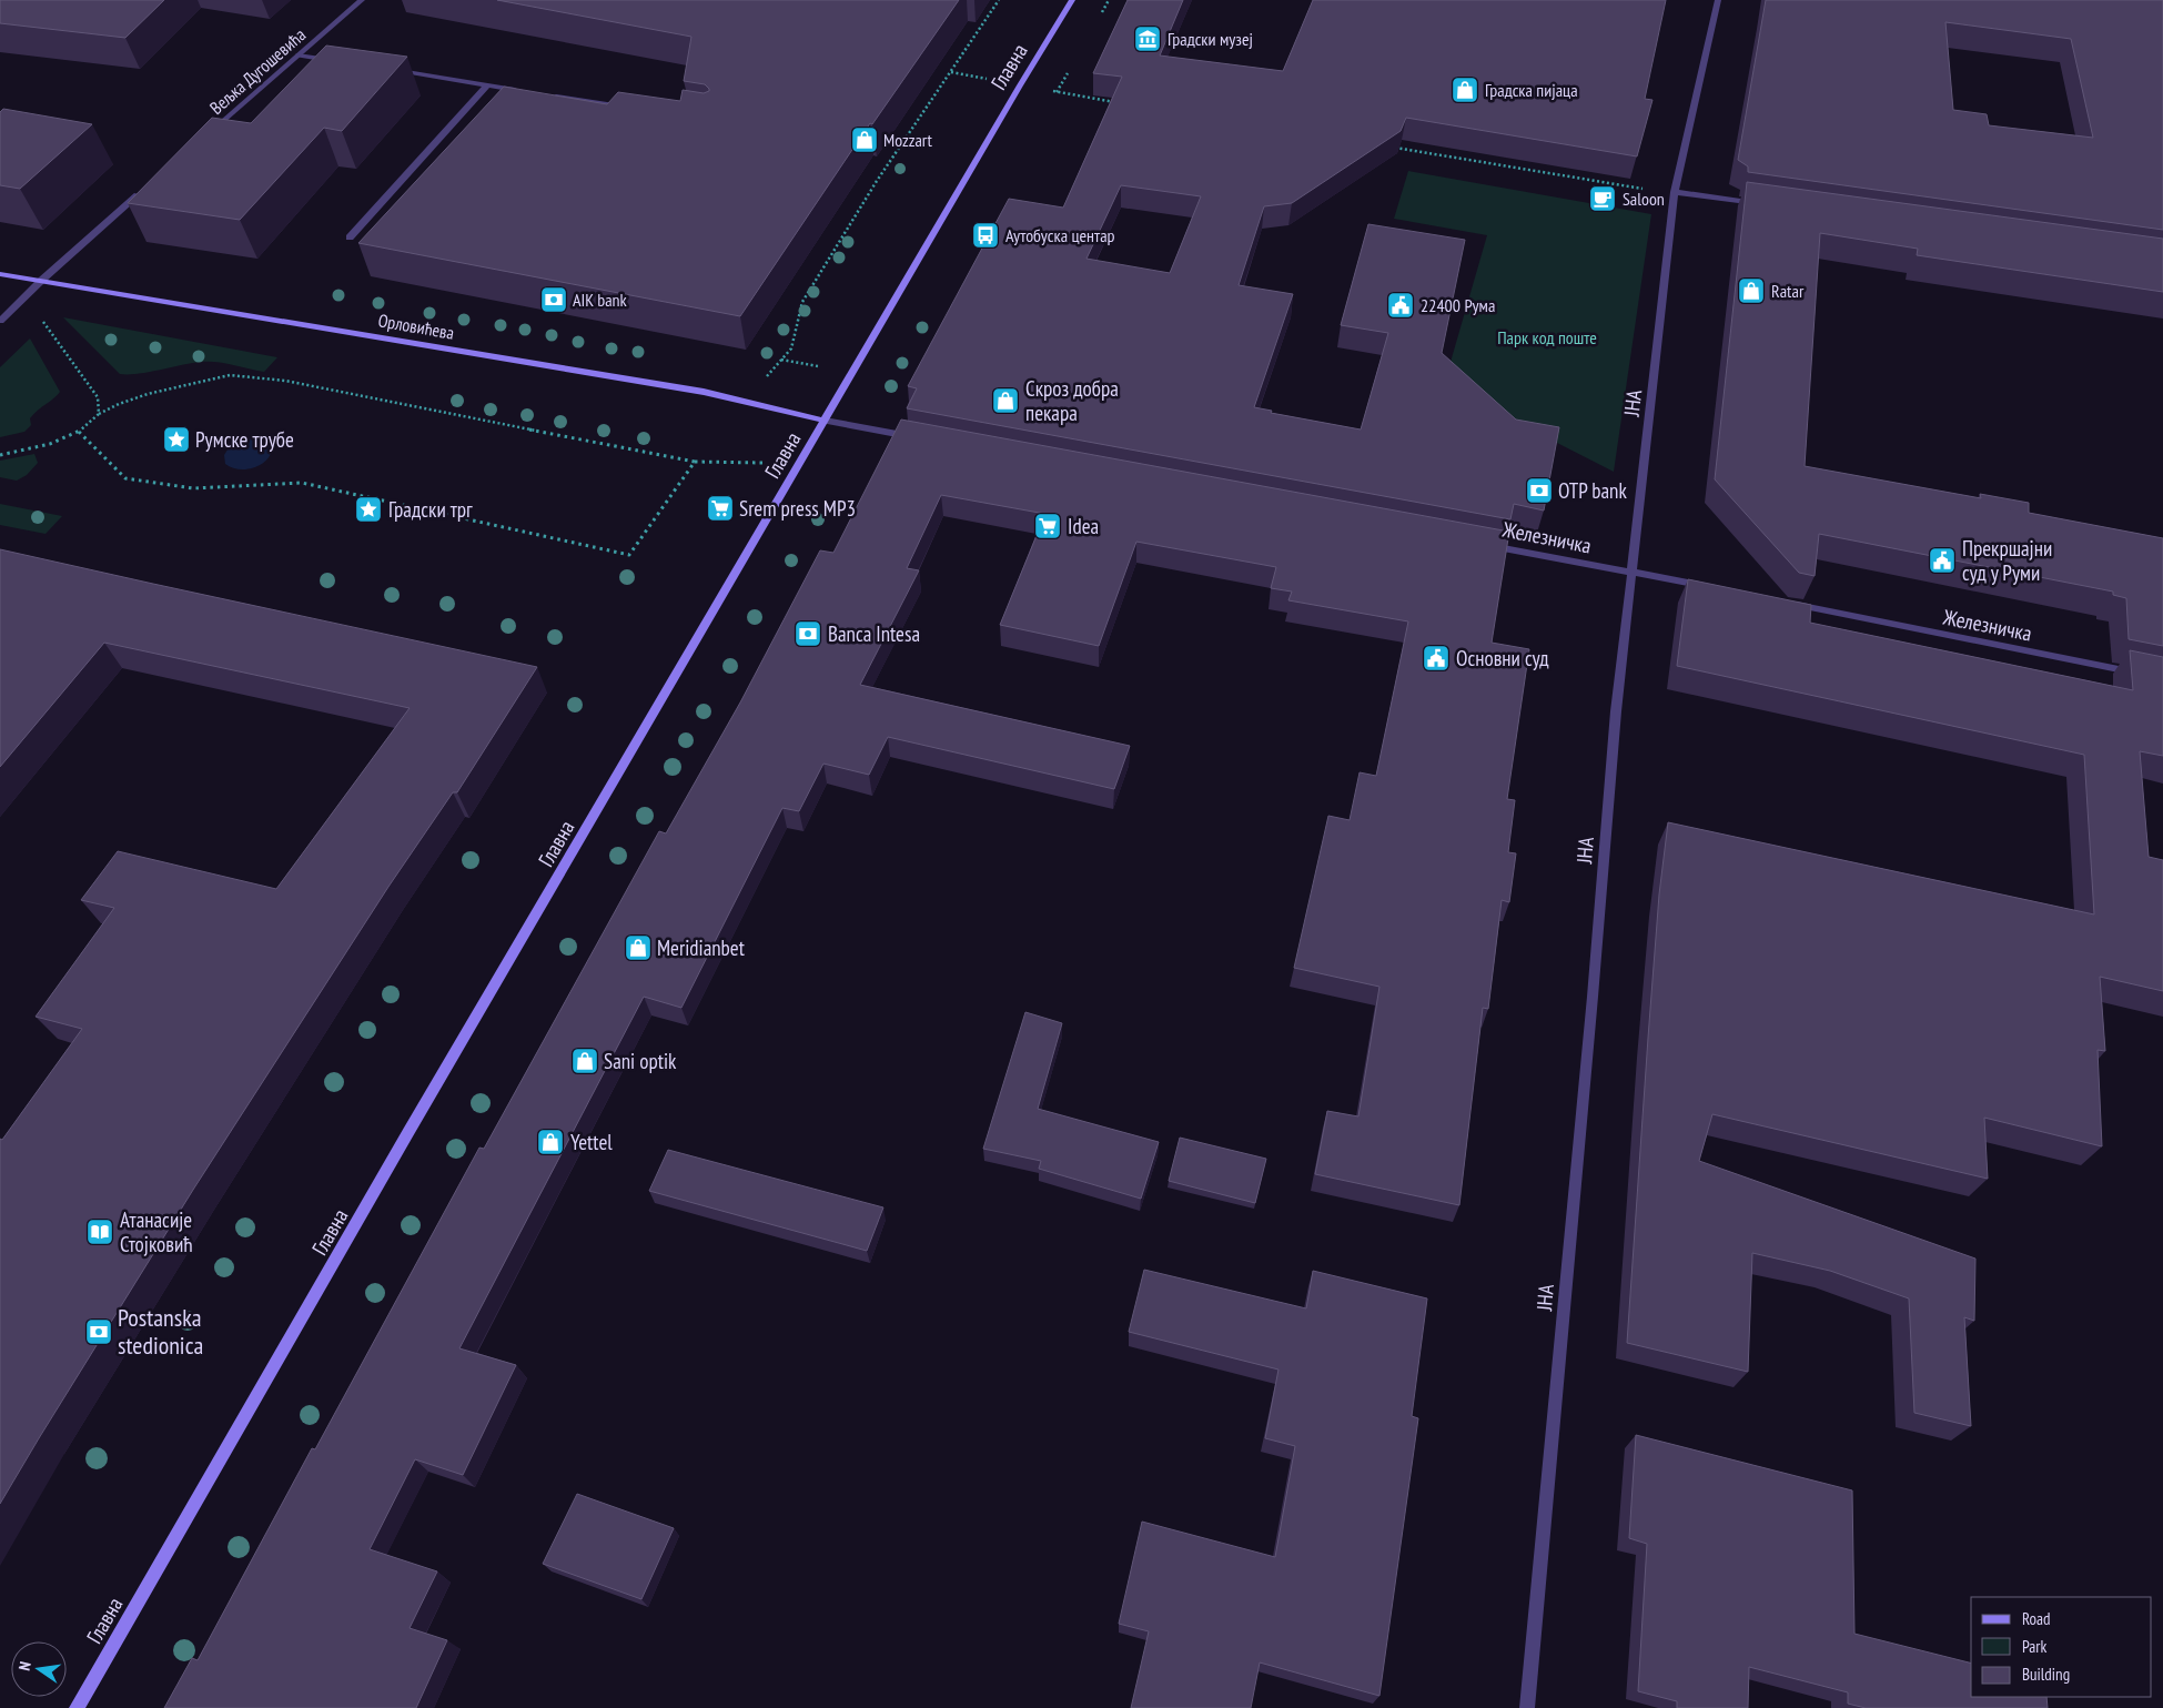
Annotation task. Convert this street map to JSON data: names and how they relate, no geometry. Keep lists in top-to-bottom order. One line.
{"streets":{"main road":["Главна","Орловићева"],"street":["Вељка Дугошевића","ЈНА","Железничка"]},"crossings":[["Главна","Орловићева"],["ЈНА","Железничка"]],"parks":["Парк код поште"],"places":{"museum":["Градски музеј"],"shop":["Градска пијаца","Mozzart","Ratar","Скроз добра пекара","Meridianbet","Sani optik","Yettel"],"cafe":["Saloon"],"bus stop":["Аутобуска центар"],"bank":["AIK bank","OTP bank","Banca Intesa","Postanska stedionica"],"public building":["22400 Рума","Прекршајни суд у Руми","Основни суд"],"place":["Румске трубе","Градски трг"],"supermarket":["Srem press MP3","Idea"],"library":["Атанасије Стојковић"]},"legend":["Road","Park","Building"],"north":"left"}
